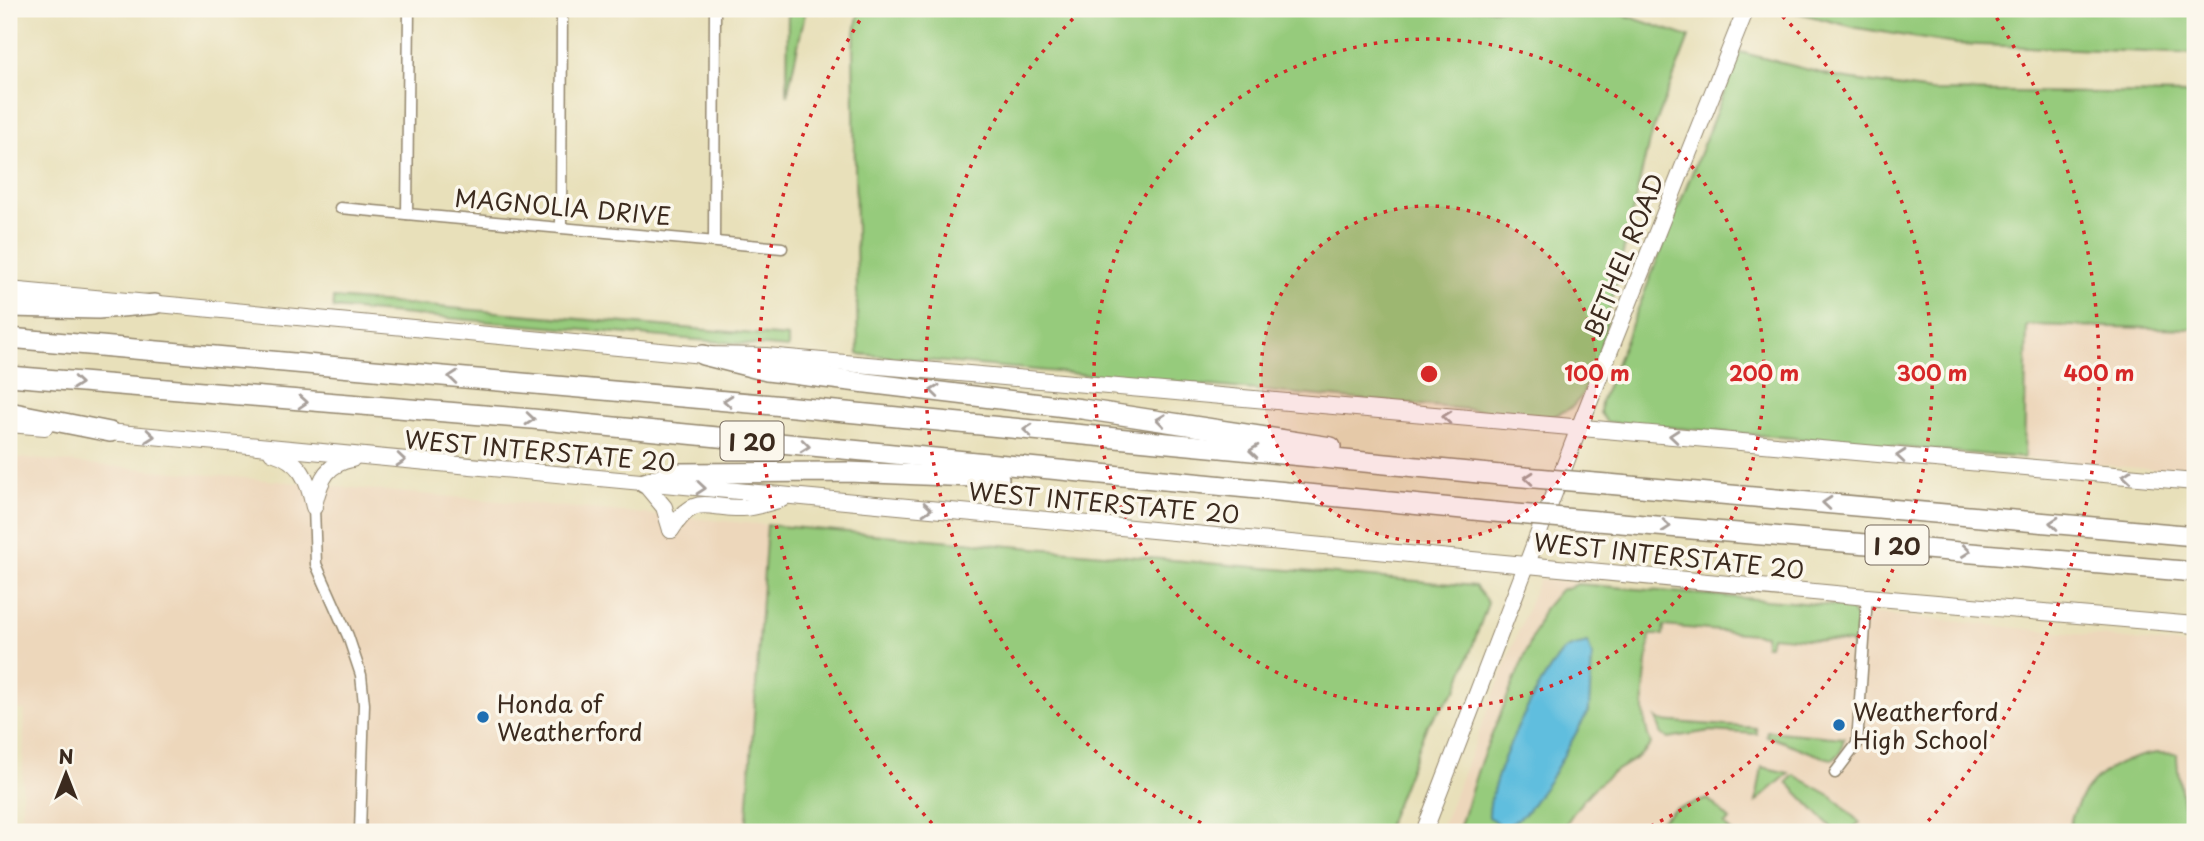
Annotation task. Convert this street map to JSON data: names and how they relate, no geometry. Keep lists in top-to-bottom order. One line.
{"streets":{"highway":["I 20"],"main road":["BETHEL ROAD","WEST INTERSTATE 20"],"street":["MAGNOLIA DRIVE"]},"crossings":[["BETHEL ROAD","WEST INTERSTATE 20"]],"places":["Honda of Weatherford","Weatherford High School"],"north":"top","rings":["100 m","200 m","300 m","400 m"]}
